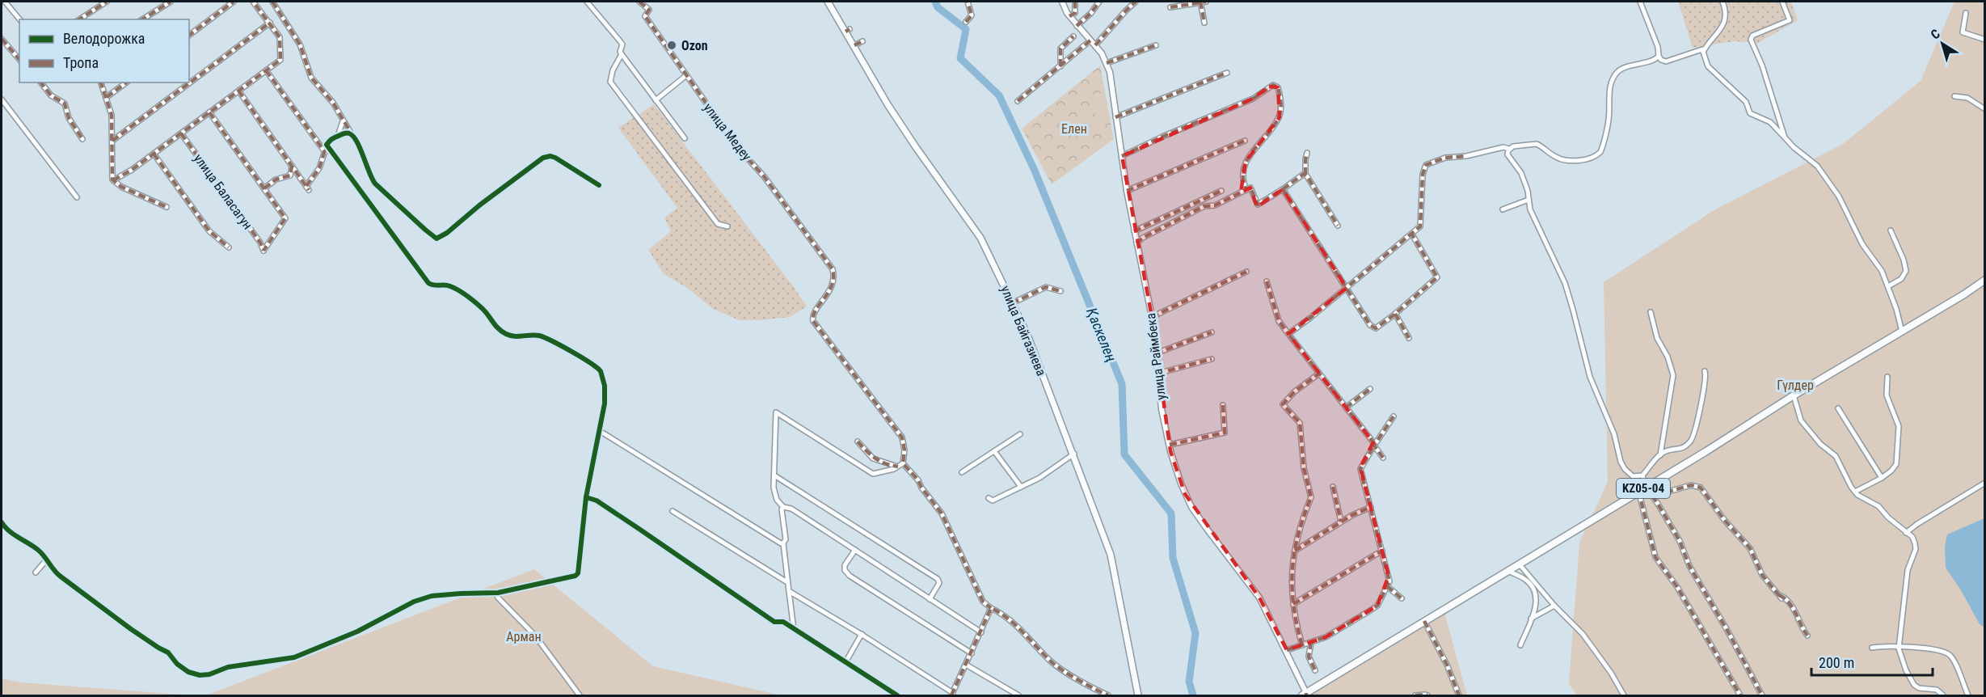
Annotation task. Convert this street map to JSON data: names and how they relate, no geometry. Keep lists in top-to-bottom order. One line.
{"streets":{"main road":["улица Байгазиева","KZ05-04"],"street":["улица Медеу","улица Баласагун","улица Раймбека"]},"crossings":[["улица Раймбека","KZ05-04"]],"water":["Қаскелең"],"parks":["Елен","Гүлдер","Арман"],"places":["Ozon"],"legend":["Велодорожка","Тропа"],"scale_bar":"200 m","north":"top left"}
